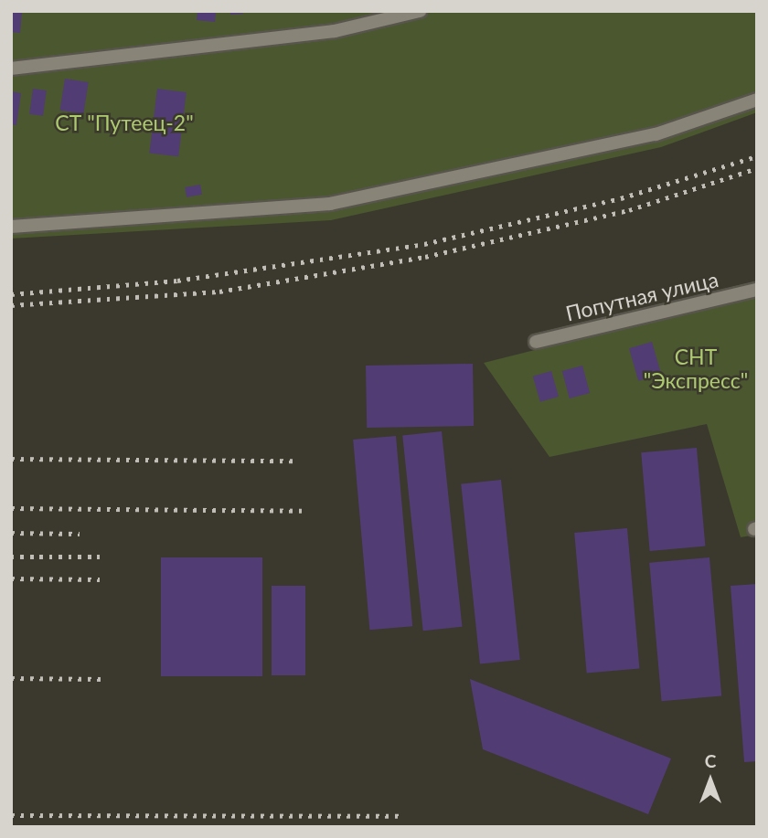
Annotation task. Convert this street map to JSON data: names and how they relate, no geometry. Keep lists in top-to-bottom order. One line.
{"streets":{"street":["Попутная улица"]},"parks":["СТ \"Путеец-2\"","СНТ \"Экспресс\""],"north":"top"}
